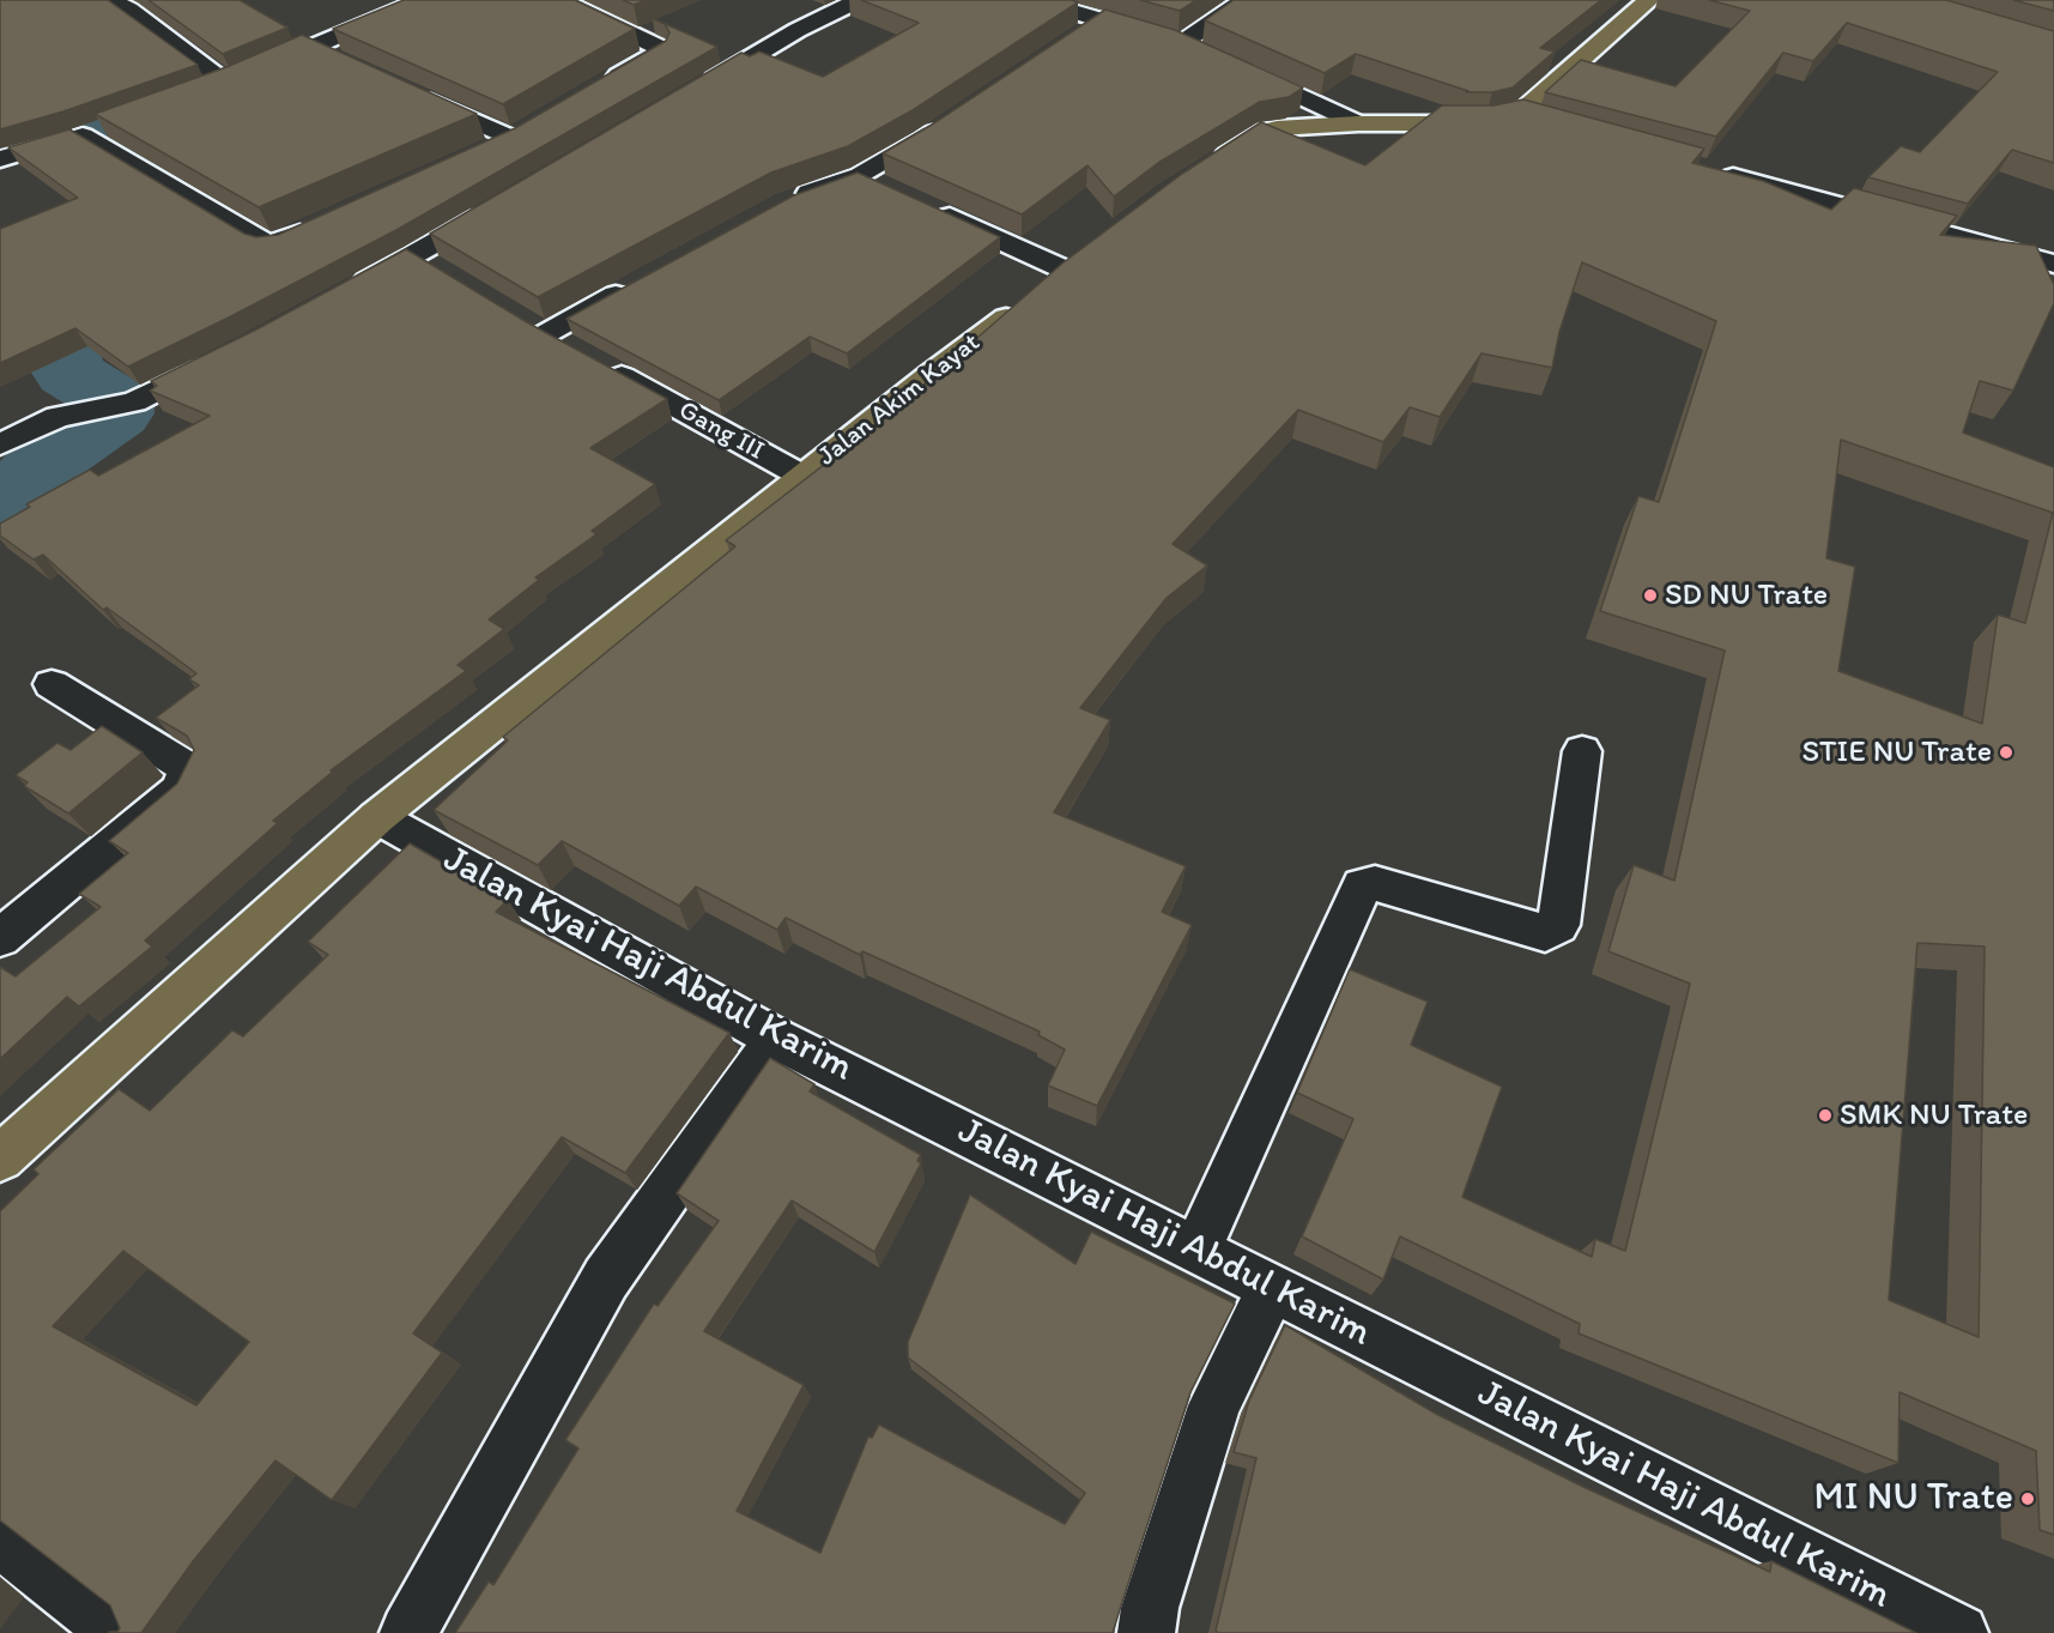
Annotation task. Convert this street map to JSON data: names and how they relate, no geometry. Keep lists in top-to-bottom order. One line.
{"streets":{"main road":["Jalan Akim Kayat"],"street":["Gang III","Jalan Kyai Haji Abdul Karim"]},"crossings":[["Jalan Akim Kayat","Gang III"],["Jalan Akim Kayat","Jalan Kyai Haji Abdul Karim"]],"places":["SD NU Trate","STIE NU Trate","SMK NU Trate","MI NU Trate"]}
